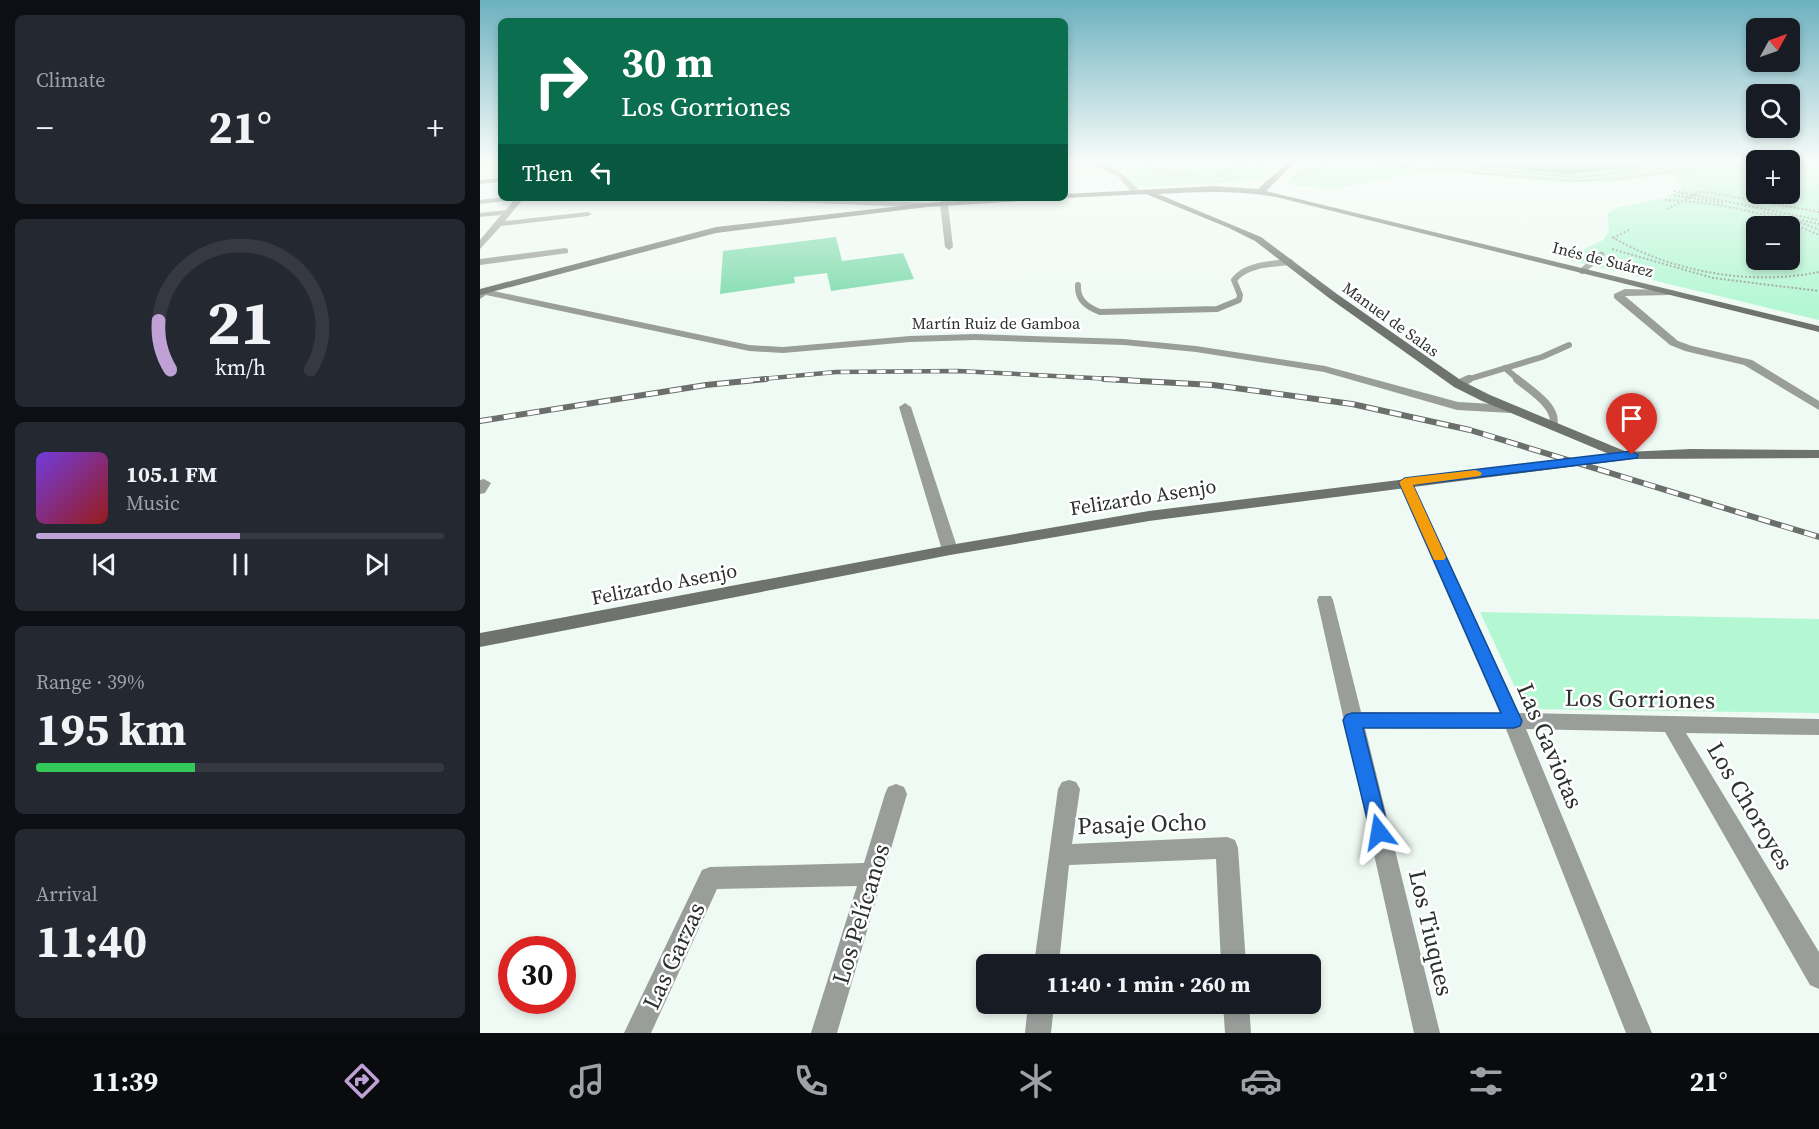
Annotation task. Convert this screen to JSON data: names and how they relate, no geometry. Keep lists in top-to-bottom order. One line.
{"streets":{"street":["Inés de Suárez","Manuel de Salas","Martín Ruiz de Gamboa","Felizardo Asenjo","Los Gorriones","Las Gaviotas","Los Choroyes","Pasaje Ocho","Los Pelícanos","Los Tiuques","Las Garzas"]},"crossings":[["Manuel de Salas","Martín Ruiz de Gamboa"],["Manuel de Salas","Felizardo Asenjo"],["Felizardo Asenjo","Las Gaviotas"],["Los Gorriones","Las Gaviotas"],["Los Gorriones","Los Choroyes"],["Los Gorriones","Los Tiuques"],["Los Pelícanos","Las Garzas"]],"north":"top right","page":{"tile":["Climate",["Range · 39%","195 km"],["Arrival","11:40"]],"map_buttons":["+","−"],"turn":["30 m","Los Gorriones"],"heat":["−","21°","+"],"then":"Then","song":["105.1 FM","Music"],"limit":"30","trip":"11:40 · 1 min · 260 m","tabs":["11:39","21°"],"gauge":["21","km/h"]}}
